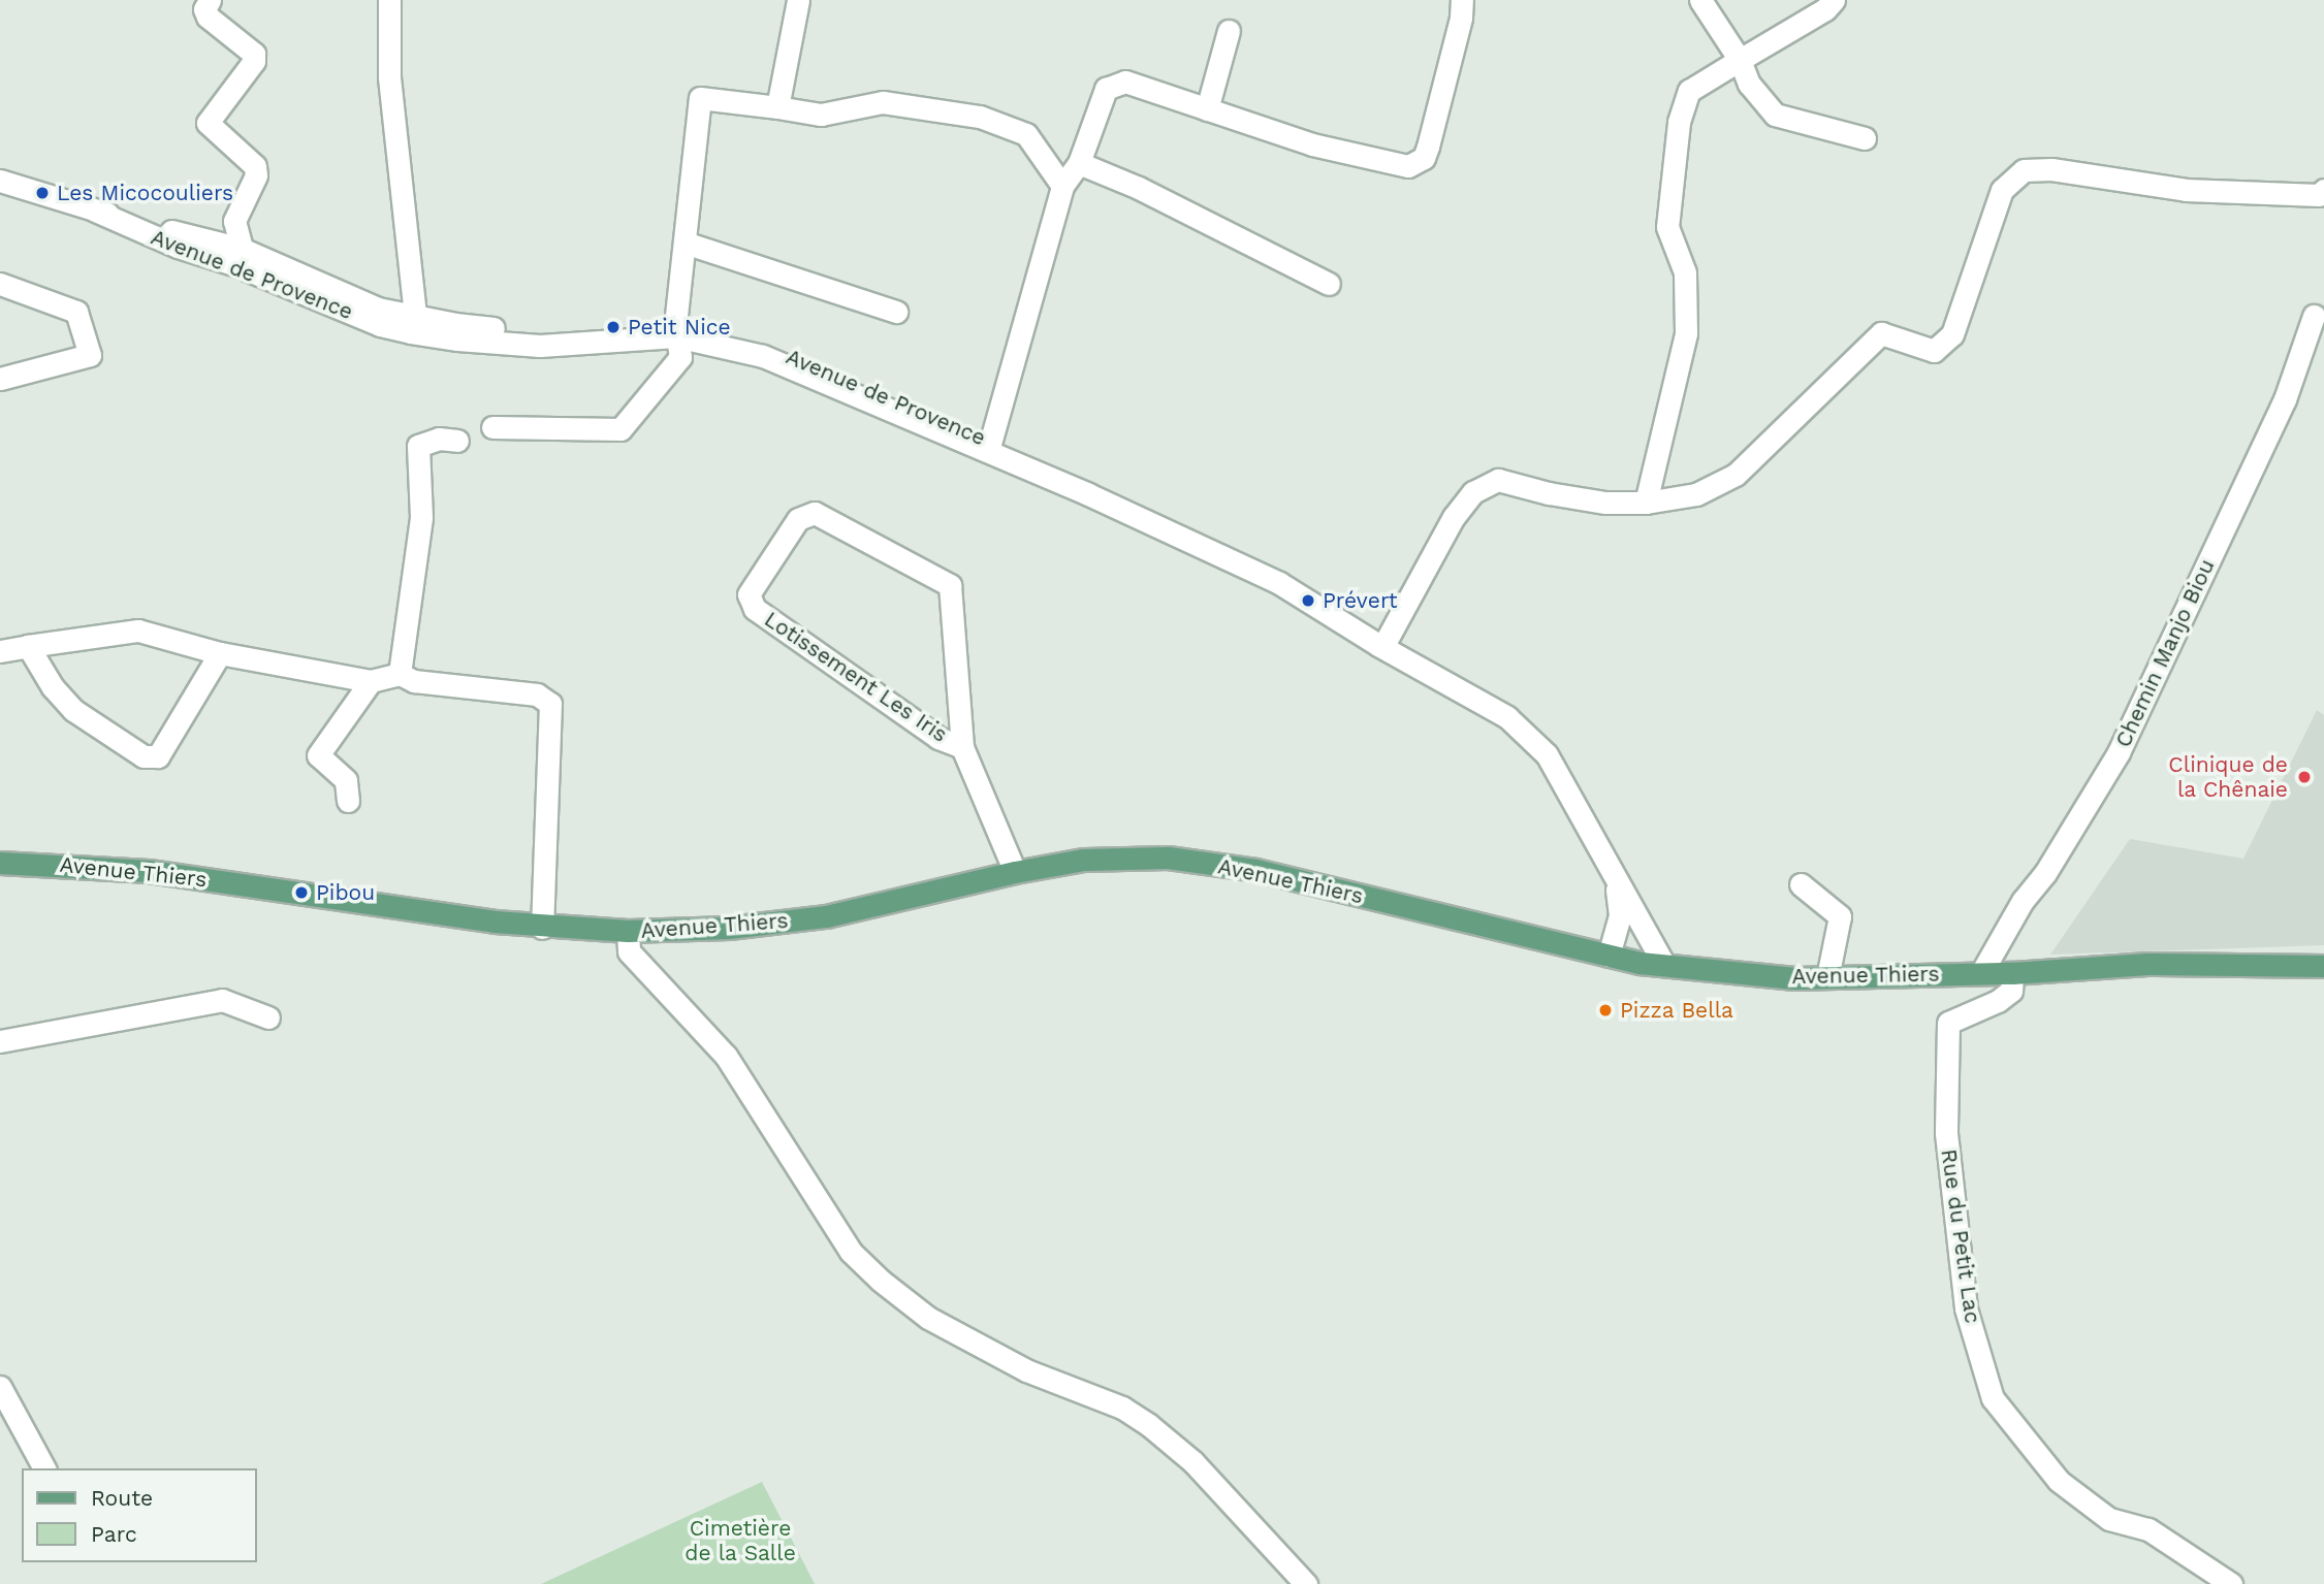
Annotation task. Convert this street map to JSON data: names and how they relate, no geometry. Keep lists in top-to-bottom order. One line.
{"streets":{"main road":["Avenue Thiers"],"street":["Avenue de Provence","Chemin Manjo Biou","Lotissement Les Iris","Rue du Petit Lac"]},"crossings":[["Avenue de Provence","Avenue Thiers"],["Chemin Manjo Biou","Avenue Thiers"],["Lotissement Les Iris","Avenue Thiers"],["Avenue Thiers","Rue du Petit Lac"]],"parks":["Cimetière de la Salle"],"places":["Les Micocouliers","Petit Nice","Prévert","Clinique de la Chênaie","Pibou","Pizza Bella"],"legend":["Route","Parc"]}
